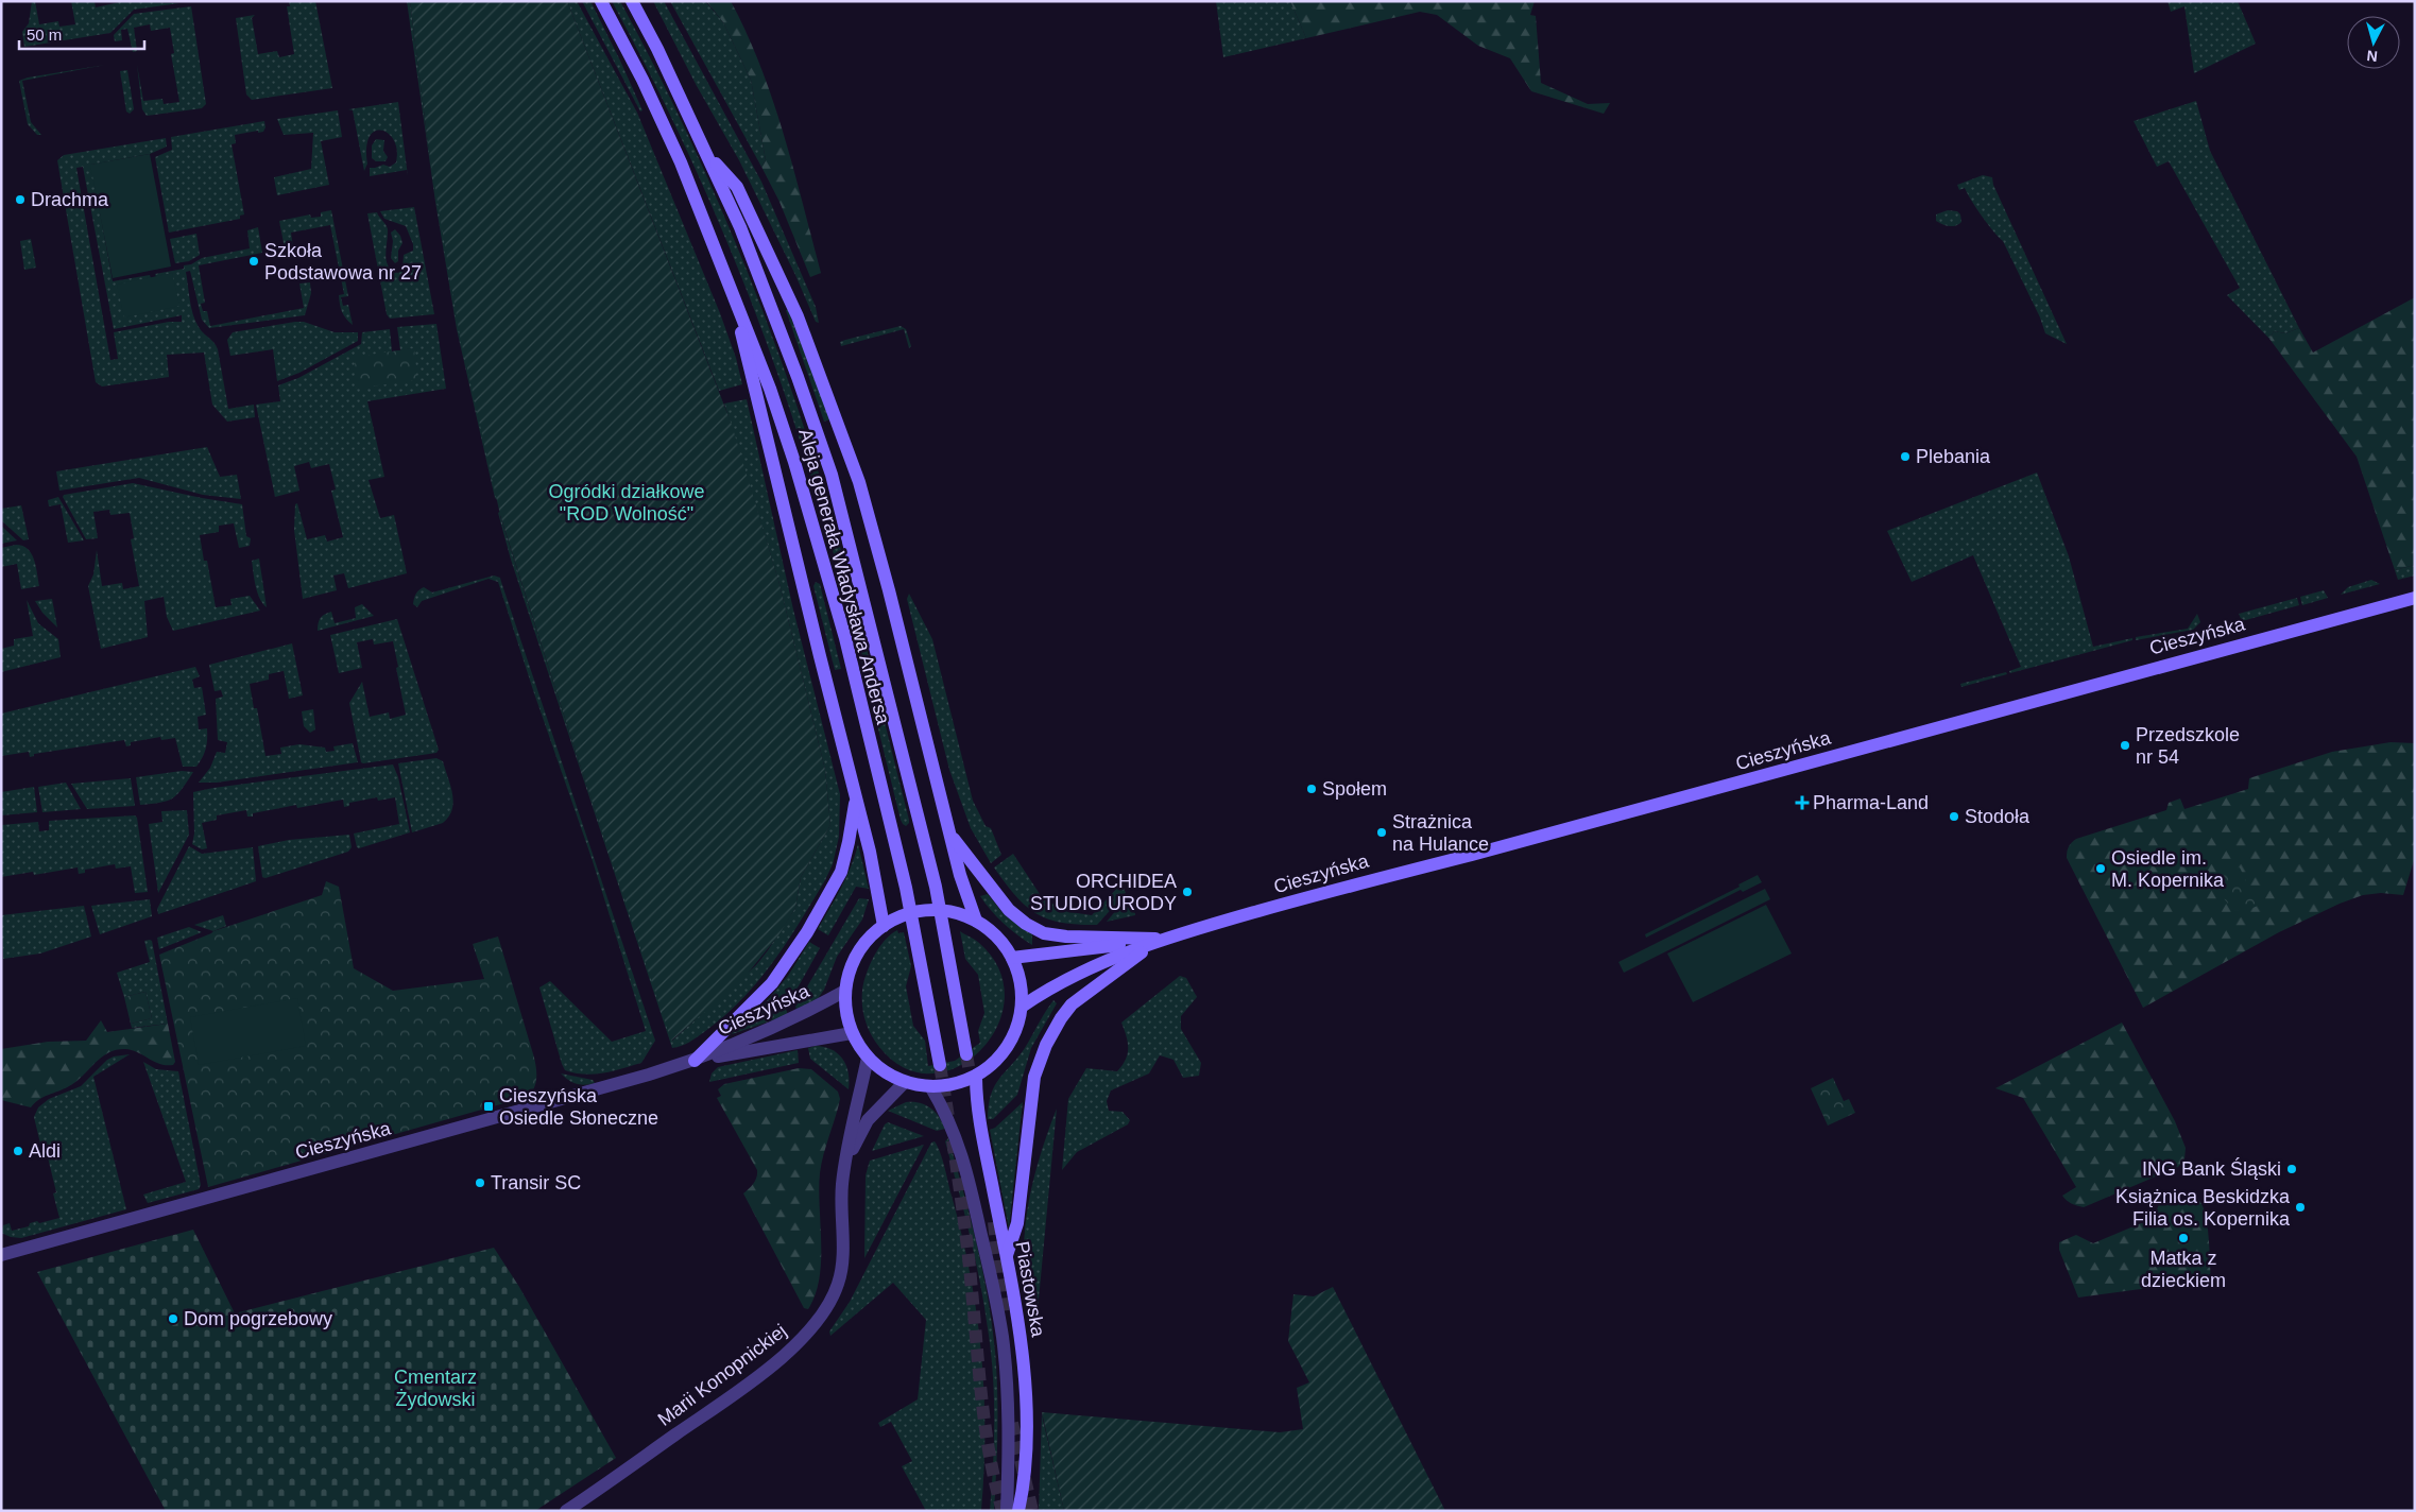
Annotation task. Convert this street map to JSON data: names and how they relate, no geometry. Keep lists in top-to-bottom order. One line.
{"streets":{"main road":["Aleja generała Władysława Andersa","Cieszyńska","Piastowska"],"street":["Marii Konopnickiej"]},"crossings":[["Cieszyńska","Piastowska"],["Cieszyńska","Marii Konopnickiej"],["Piastowska","Marii Konopnickiej"]],"parks":["Ogródki działkowe \"ROD Wolność\"","Cmentarz Żydowski"],"places":{"other":["Drachma","Szkoła Podstawowa nr 27","Plebania","Przedszkole nr 54","Społem","Stodoła","Strażnica na Hulance","Osiedle im. M. Kopernika","ORCHIDEA STUDIO URODY","Aldi","ING Bank Śląski","Transir SC","Książnica Beskidzka Filia os. Kopernika","Matka z dzieckiem","Dom pogrzebowy"],"health":["Pharma-Land"],"transit":["Cieszyńska Osiedle Słoneczne"]},"scale_bar":"50 m","north":"bottom"}
